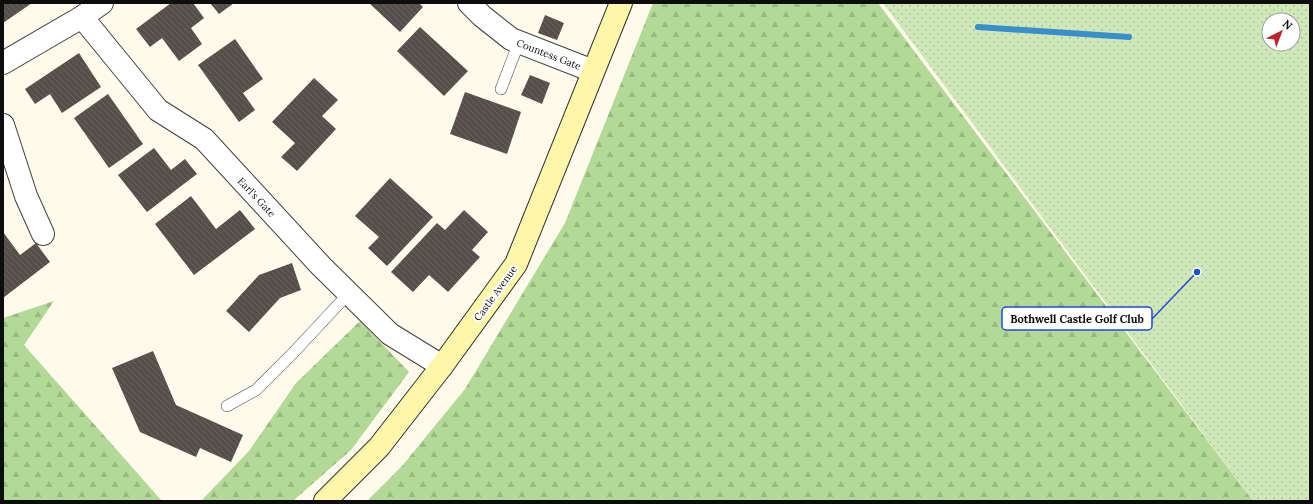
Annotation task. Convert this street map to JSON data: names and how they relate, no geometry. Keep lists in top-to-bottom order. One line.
{"streets":{"street":["Countess Gate","Earl's Gate","Castle Avenue"]},"crossings":[["Countess Gate","Castle Avenue"],["Earl's Gate","Castle Avenue"]],"places":["Bothwell Castle Golf Club"],"north":"top right"}
